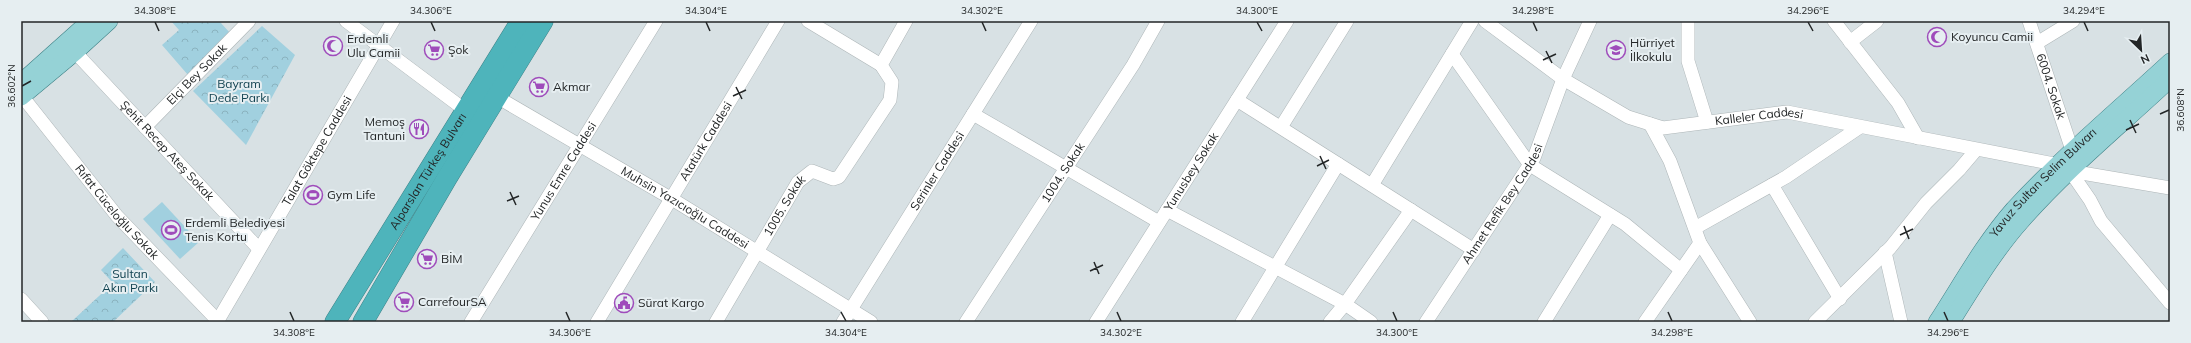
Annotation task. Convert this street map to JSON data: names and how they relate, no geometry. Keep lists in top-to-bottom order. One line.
{"streets":{"highway":["Alparslan Türkeş Bulvarı"],"main road":["Yavuz Sultan Selim Bulvarı"],"street":["Elçi Bey Sokak","6004. Sokak","Kalleler Caddesi","Atatürk Caddesi","Şehit Recep Ateş Sokak","Talat Göktepe Caddesi","Serinler Caddesi","Yunusbey Sokak","Yunus Emre Caddesi","1004. Sokak","Ahmet Refik Bey Caddesi","Muhsin Yazıcıoğlu Caddesi","1005. Sokak","Rıfat Cüceloğlu Sokak"]},"crossings":[["Elçi Bey Sokak","Şehit Recep Ateş Sokak"],["6004. Sokak","Yavuz Sultan Selim Bulvarı"],["Kalleler Caddesi","Yavuz Sultan Selim Bulvarı"],["Kalleler Caddesi","Ahmet Refik Bey Caddesi"],["Atatürk Caddesi","Muhsin Yazıcıoğlu Caddesi"],["Şehit Recep Ateş Sokak","Talat Göktepe Caddesi"],["Talat Göktepe Caddesi","Rıfat Cüceloğlu Sokak"],["Alparslan Türkeş Bulvarı","Muhsin Yazıcıoğlu Caddesi"],["Serinler Caddesi","Muhsin Yazıcıoğlu Caddesi"],["Yunus Emre Caddesi","Muhsin Yazıcıoğlu Caddesi"],["Muhsin Yazıcıoğlu Caddesi","1005. Sokak"]],"parks":["Bayram Dede Parkı","Sultan Akın Parkı"],"places":{"mosque":["Koyuncu Camii","Erdemli Ulu Camii"],"supermarket":["Şok","Akmar","BİM","CarrefourSA"],"school or university":["Hürriyet İlkokulu"],"restaurant":["Memoş Tantuni"],"sports":["Gym Life","Erdemli Belediyesi Tenis Kortu"],"public building":["Sürat Kargo"]},"north":"bottom right","coordinates":["34.308°E","34.306°E","34.304°E","34.302°E","34.300°E","34.298°E","34.296°E","34.294°E","36.602°N","36.608°N"]}
